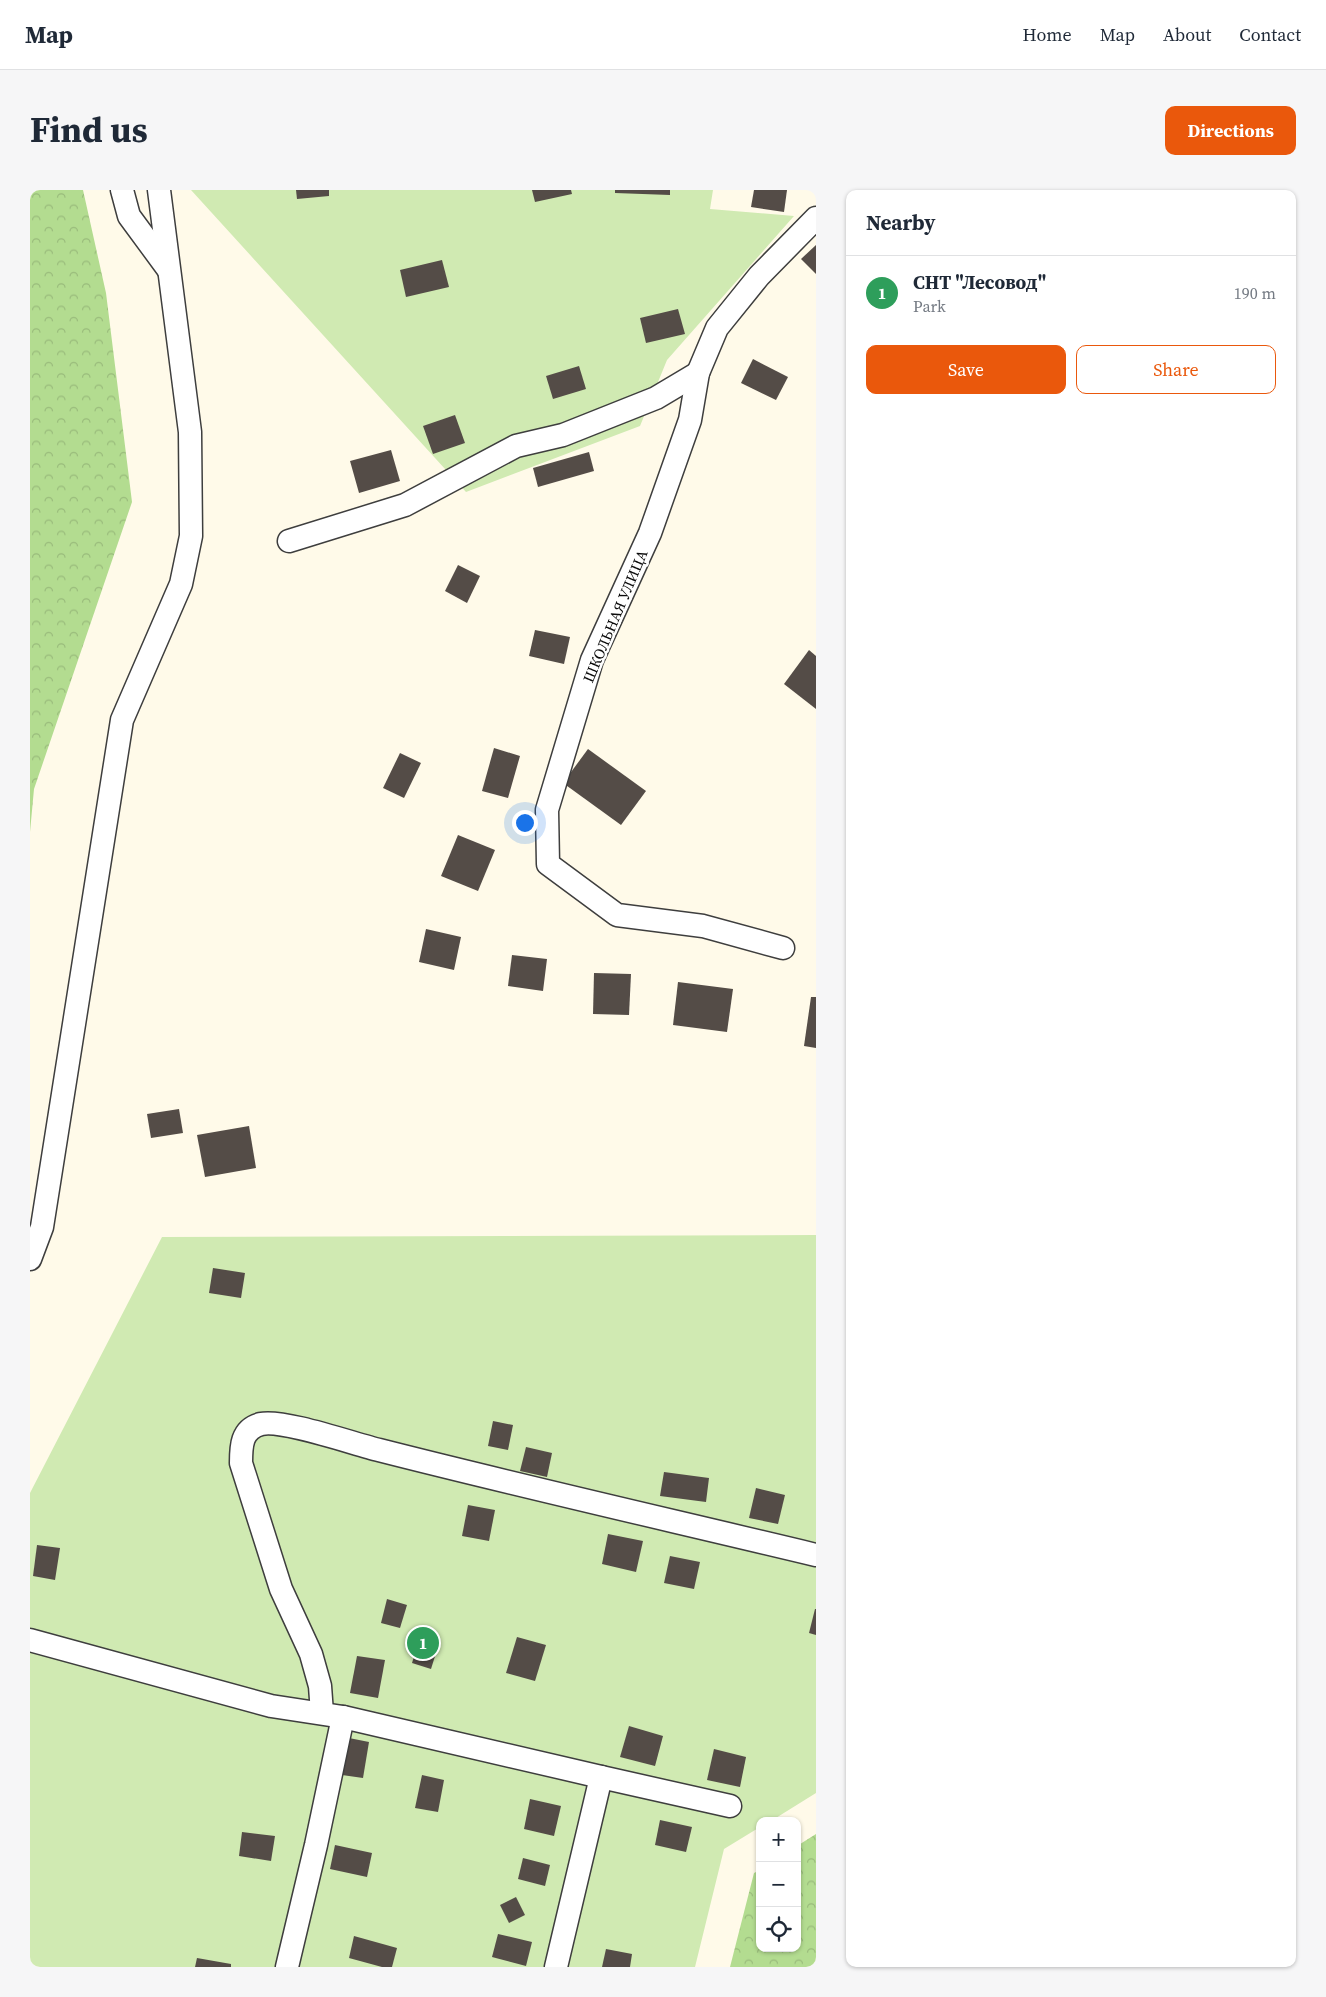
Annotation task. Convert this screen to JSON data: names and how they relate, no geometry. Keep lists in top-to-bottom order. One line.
{"streets":{"street":["ШКОЛЬНАЯ УЛИЦА"]},"page":{"header":"Map","nav":["Home","Map","About","Contact"],"title":"Find us","buttons":["Directions",["Save","Share"]],"heading":"Nearby","list":[{"mark":"1","name":"СНТ \"Лесовод\"","note":"Park","value":"190 m"}],"pins":"1","map_buttons":["+","−"]}}
